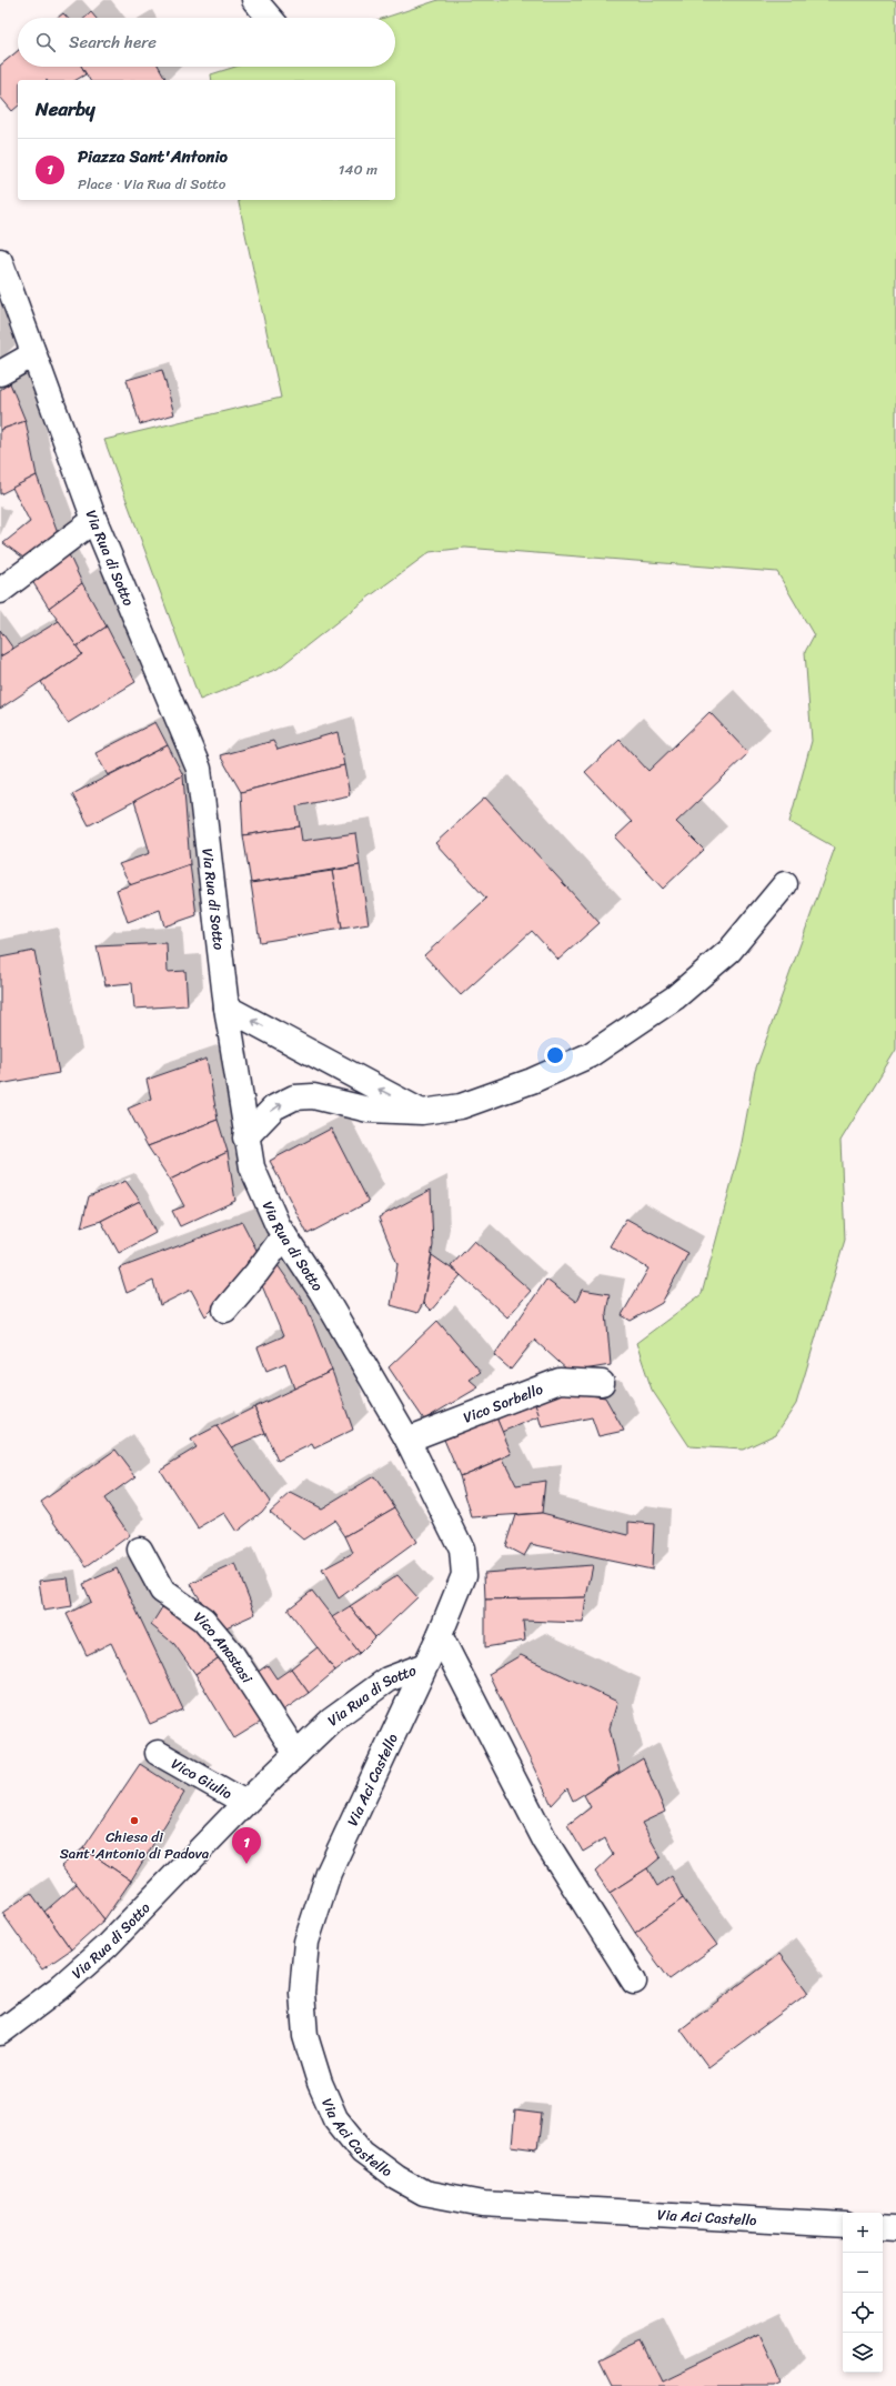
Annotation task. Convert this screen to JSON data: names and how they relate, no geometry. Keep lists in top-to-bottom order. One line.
{"streets":{"street":["Via Rua di Sotto","Vico Sorbello","Vico Anastasi","Vico Giulio","Via Aci Castello"]},"crossings":[["Via Rua di Sotto","Vico Sorbello"],["Via Rua di Sotto","Vico Anastasi"],["Via Rua di Sotto","Vico Giulio"],["Via Rua di Sotto","Via Aci Castello"]],"places":["Chiesa di Sant'Antonio di Padova"],"page":{"search":"Search here","heading":"Nearby","list":[{"mark":"1","name":"Piazza Sant'Antonio","note":"Place · Via Rua di Sotto","value":"140 m"}],"pins":"1","map_buttons":["+","−"]}}
